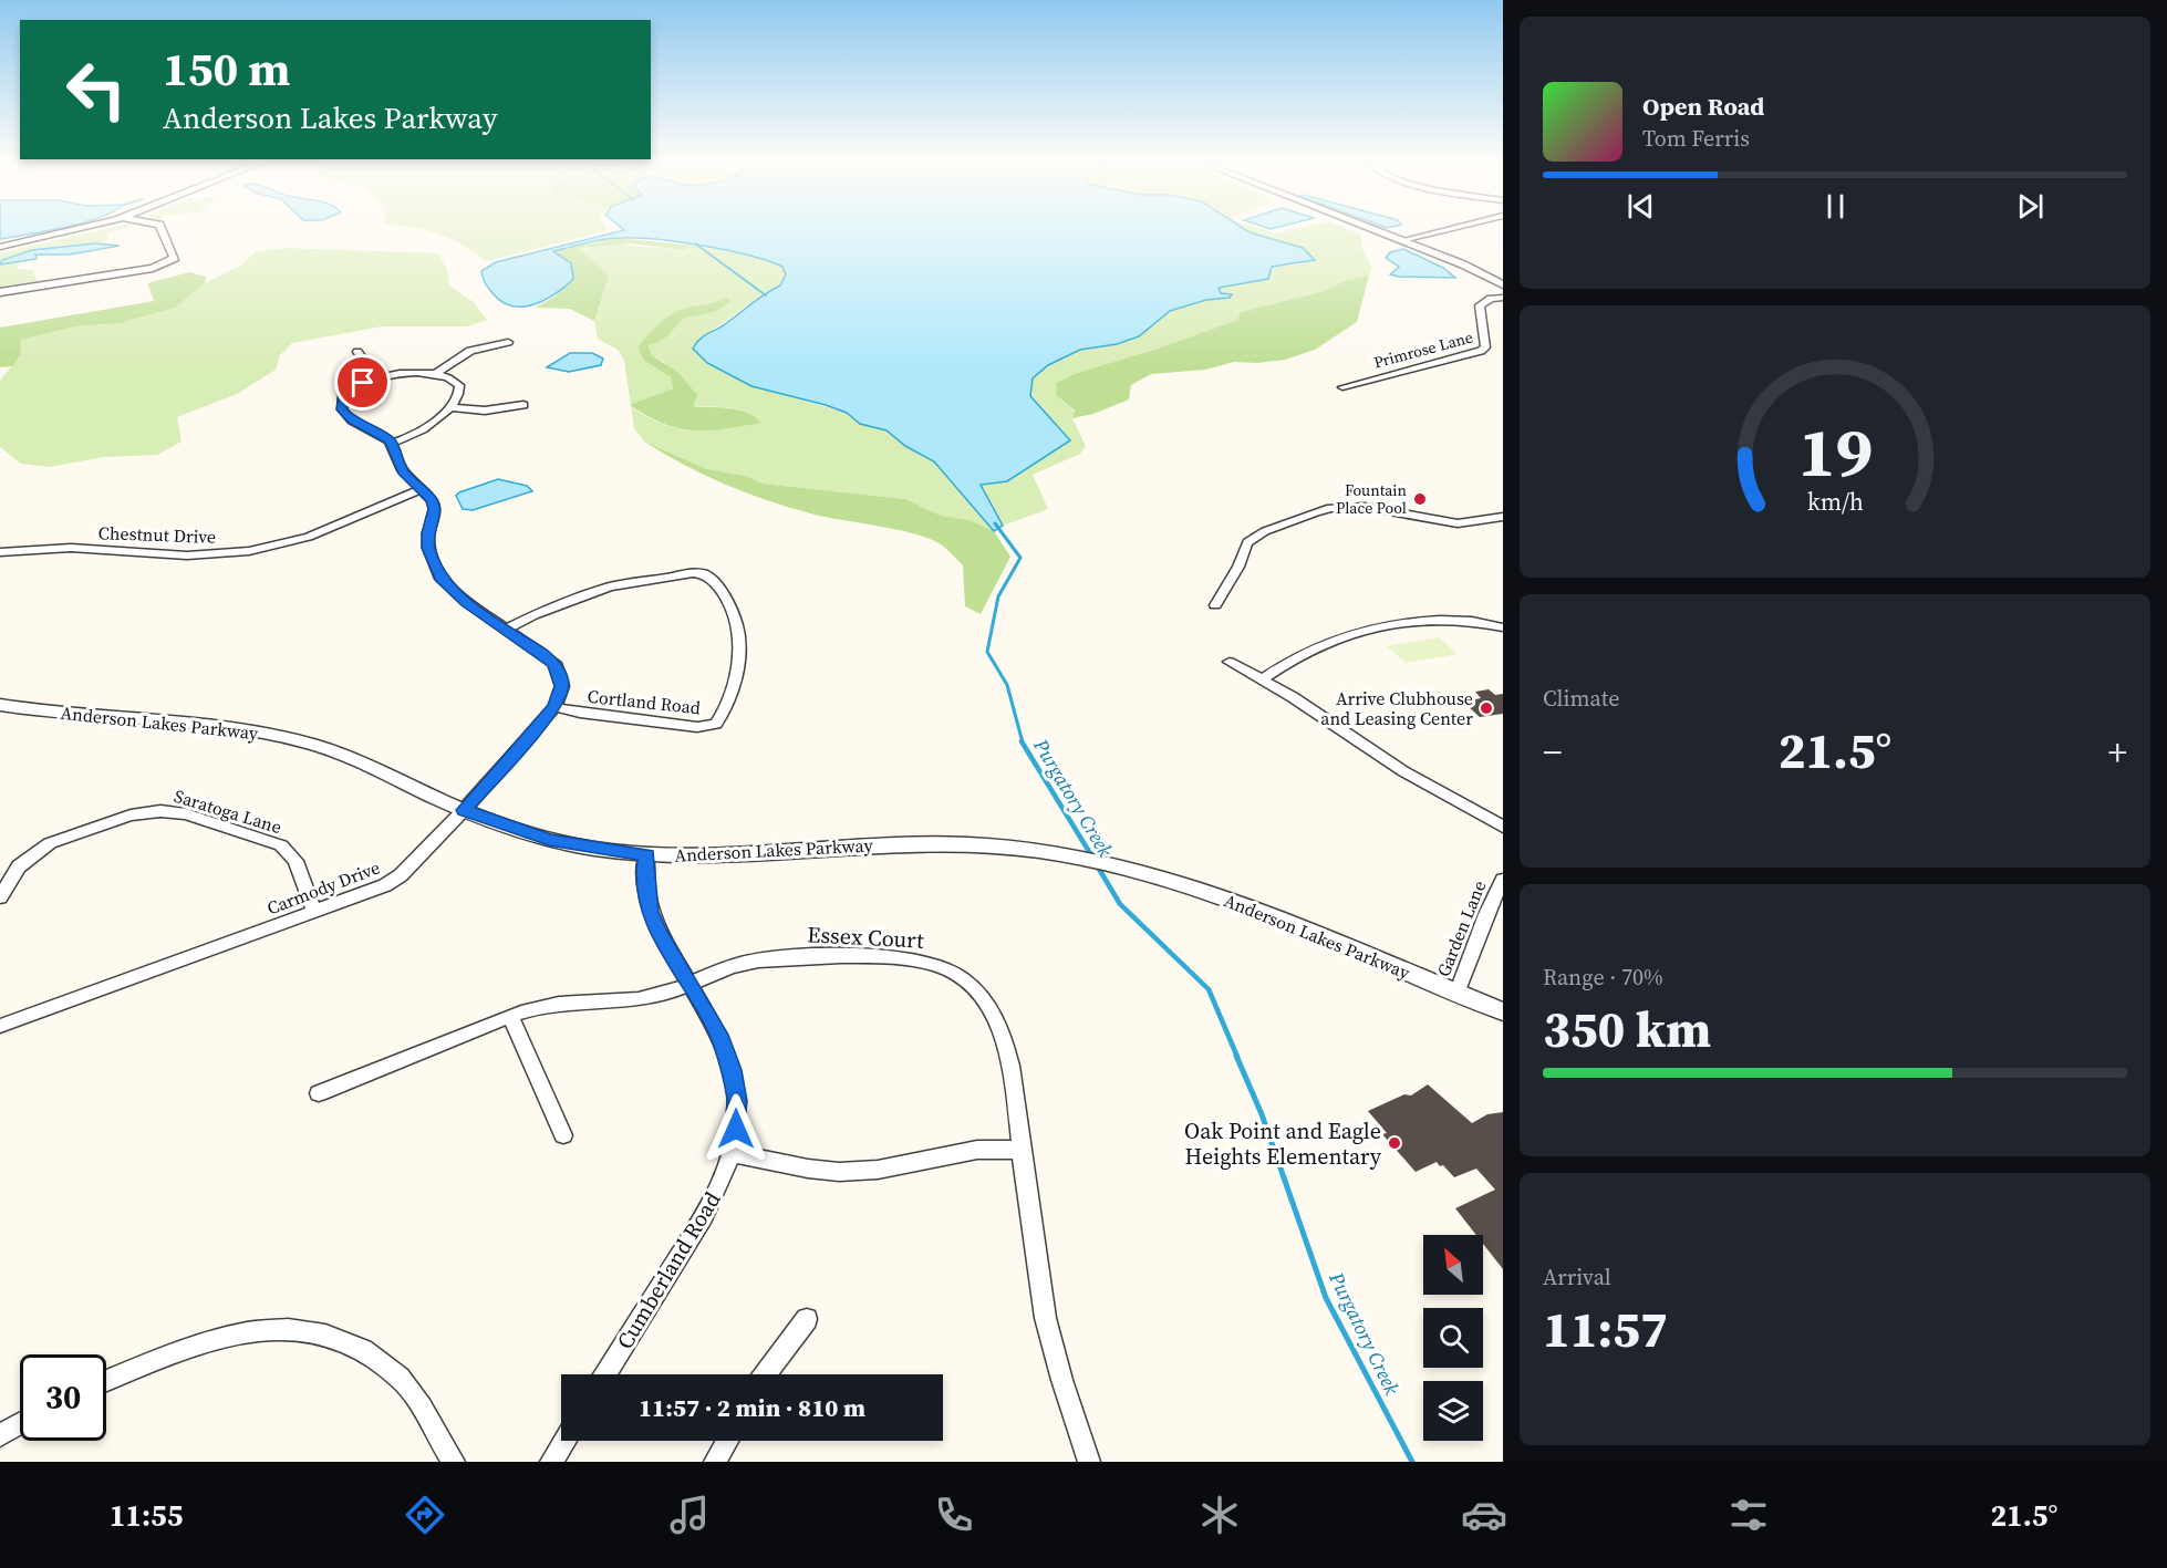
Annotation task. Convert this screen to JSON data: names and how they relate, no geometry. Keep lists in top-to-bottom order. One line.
{"streets":{"street":["Primrose Lane","Chestnut Drive","Cortland Road","Anderson Lakes Parkway","Saratoga Lane","Carmody Drive","Garden Lane","Essex Court","Cumberland Road"]},"crossings":[["Cortland Road","Carmody Drive"],["Anderson Lakes Parkway","Carmody Drive"],["Anderson Lakes Parkway","Garden Lane"],["Anderson Lakes Parkway","Cumberland Road"],["Saratoga Lane","Carmody Drive"],["Essex Court","Cumberland Road"]],"water":["Purgatory Creek"],"places":["Fountain Place Pool","Arrive Clubhouse and Leasing Center","Oak Point and Eagle Heights Elementary"],"north":"top left","page":{"turn":["150 m","Anderson Lakes Parkway"],"song":["Open Road","Tom Ferris"],"tile":["Climate",["Range · 70%","350 km"],["Arrival","11:57"]],"heat":["−","21.5°","+"],"limit":"30","trip":"11:57 · 2 min · 810 m","tabs":["11:55","21.5°"],"gauge":["19","km/h"]}}
